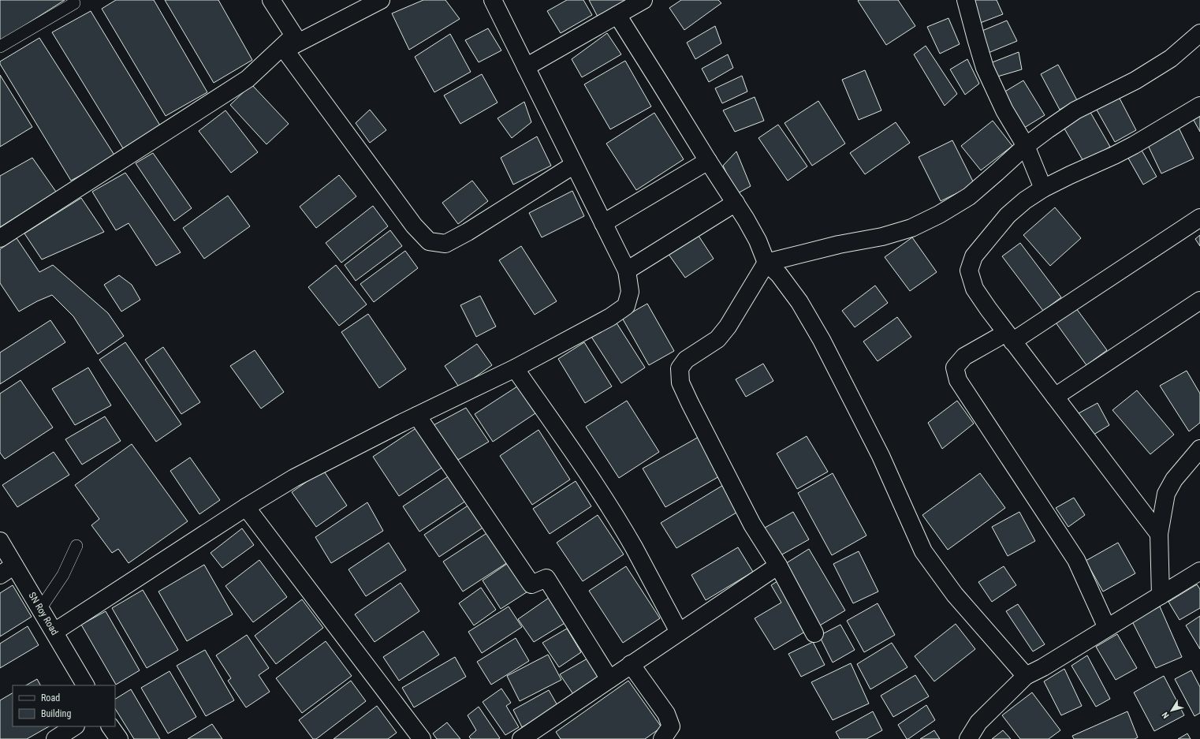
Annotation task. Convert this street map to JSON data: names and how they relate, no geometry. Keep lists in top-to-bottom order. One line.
{"streets":{"street":["SN Roy Road"]},"legend":["Road","Building"],"north":"bottom left"}
